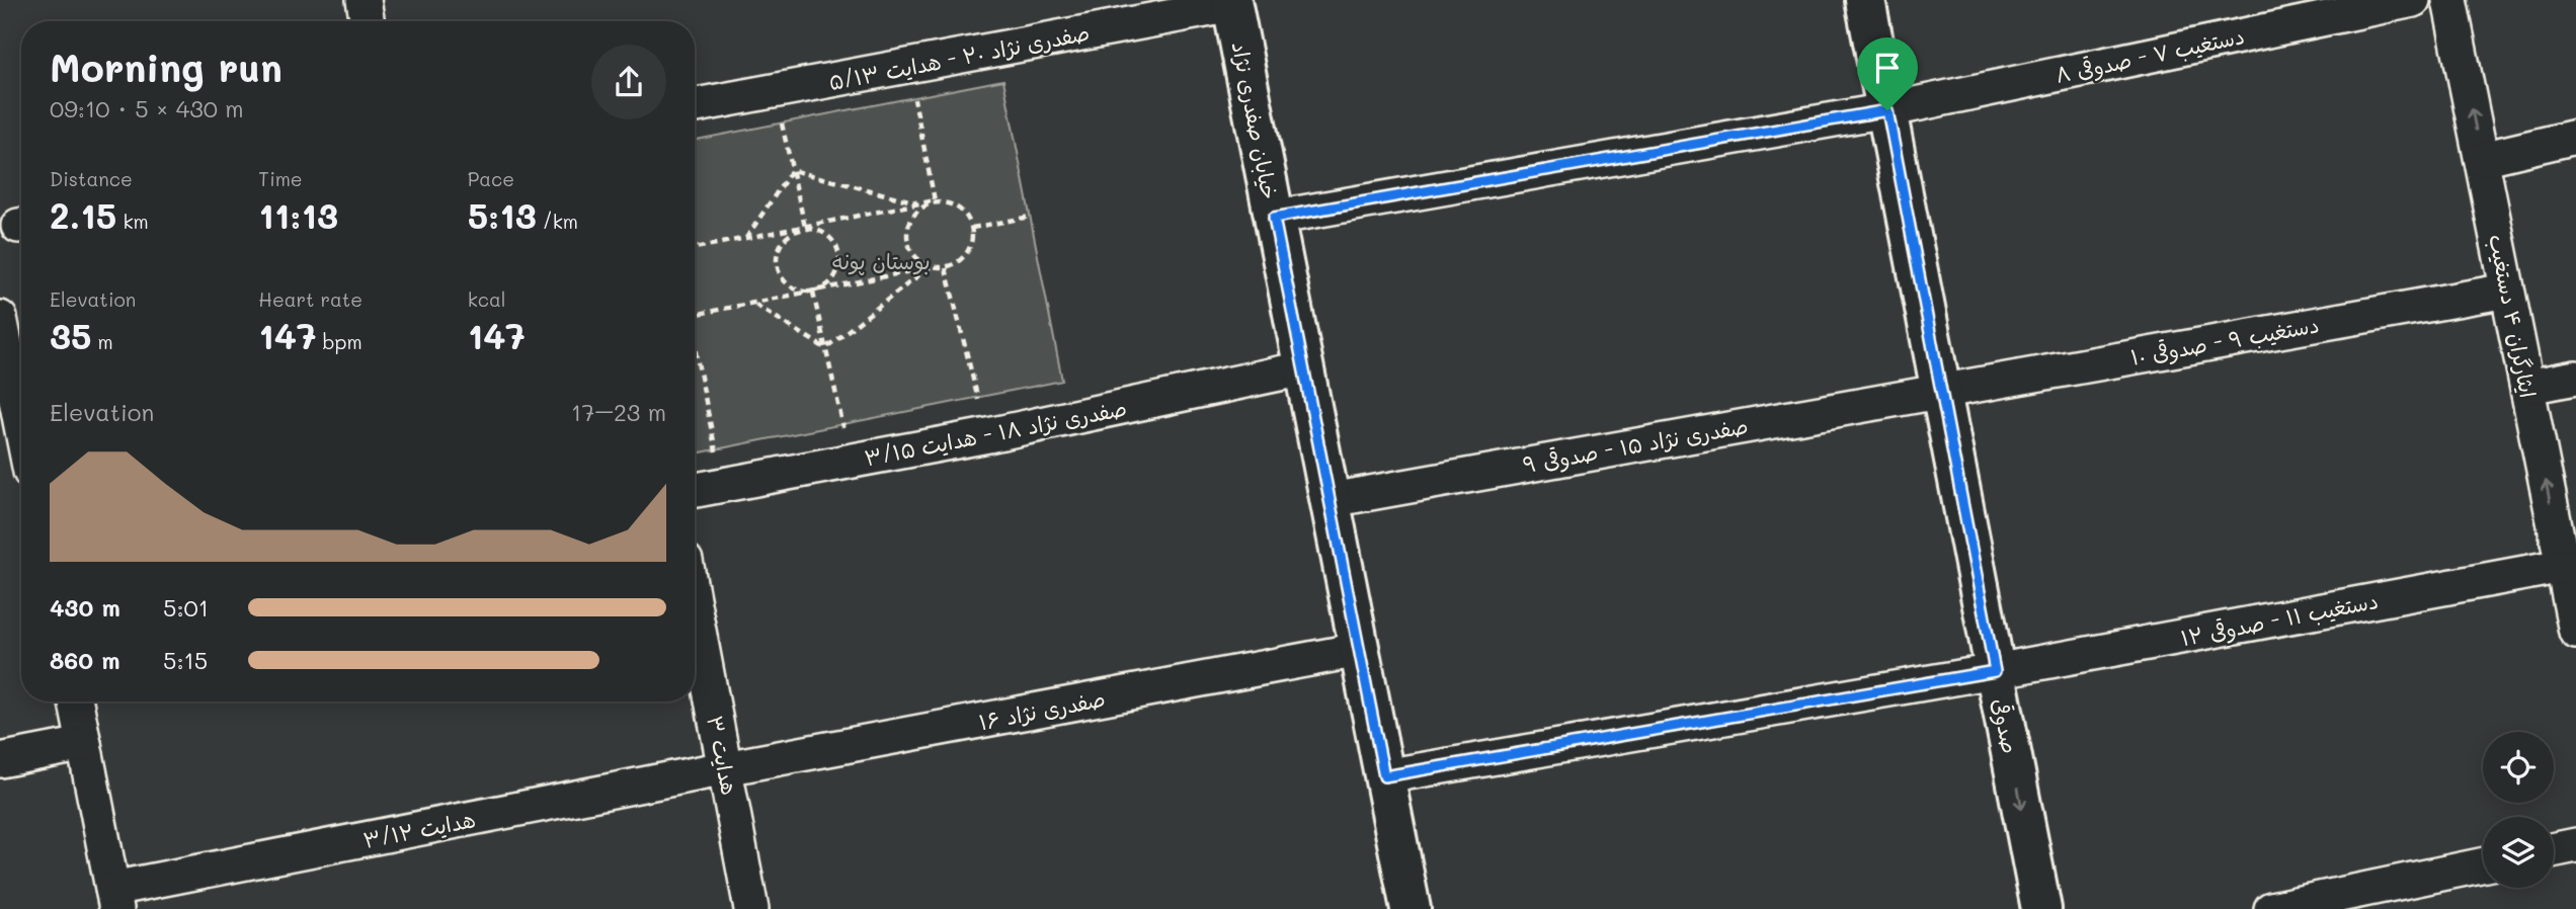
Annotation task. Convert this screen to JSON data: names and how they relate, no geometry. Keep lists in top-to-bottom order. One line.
{"streets":{"street":["دستغیب ۷ - صدوقی ۸","صفدری نژاد ۲۰ - هدایت ۵/۱۳","خیابان صفدری نژاد","ایثارگران ۴ دستغیب","دستغیب ۹ - صدوقی ۱۰","صفدری نژاد ۱۸ - هدایت ۳/۱۵","صفدری نژاد ۱۵ - صدوقی ۹","دستغیب ۱۱ - صدوقی ۱۲","صفدری نژاد ۱۶","صدوقی","هدایت ۳","هدایت ۳/۱۲"]},"crossings":[["دستغیب ۷ - صدوقی ۸","خیابان صفدری نژاد"],["دستغیب ۷ - صدوقی ۸","صدوقی"],["صفدری نژاد ۲۰ - هدایت ۵/۱۳","خیابان صفدری نژاد"],["خیابان صفدری نژاد","صفدری نژاد ۱۸ - هدایت ۳/۱۵"],["خیابان صفدری نژاد","صفدری نژاد ۱۵ - صدوقی ۹"],["خیابان صفدری نژاد","دستغیب ۱۱ - صدوقی ۱۲"],["خیابان صفدری نژاد","صفدری نژاد ۱۶"],["ایثارگران ۴ دستغیب","دستغیب ۹ - صدوقی ۱۰"],["ایثارگران ۴ دستغیب","دستغیب ۱۱ - صدوقی ۱۲"],["دستغیب ۹ - صدوقی ۱۰","صفدری نژاد ۱۵ - صدوقی ۹"],["دستغیب ۹ - صدوقی ۱۰","صدوقی"],["صفدری نژاد ۱۵ - صدوقی ۹","صدوقی"],["دستغیب ۱۱ - صدوقی ۱۲","صدوقی"],["صفدری نژاد ۱۶","هدایت ۳"],["صفدری نژاد ۱۶","هدایت ۳/۱۲"],["هدایت ۳","هدایت ۳/۱۲"]],"one_way":["ایثارگران ۴ دستغیب"],"parks":["بوستان پونه"],"page":{"heading":["Morning run","09:10 · 5 × 430 m"],"stats":[["Distance","2.15 km"],["Time","11:13"],["Pace","5:13 /km"],["Elevation","35 m"],["Heart rate","147 bpm"],["kcal","147"]],"chart":["Elevation","17–23 m"],"list":[{"name":"430 m","note":"5:01"},{"name":"860 m","note":"5:15"}]}}
